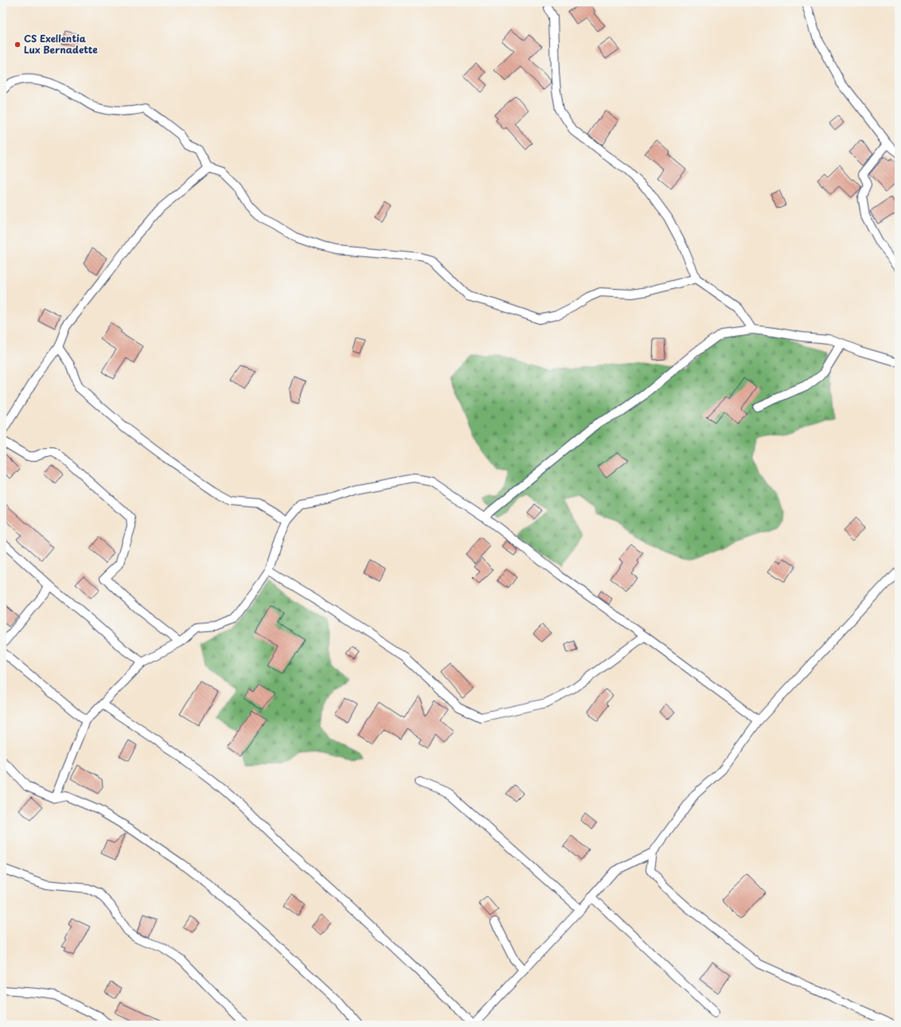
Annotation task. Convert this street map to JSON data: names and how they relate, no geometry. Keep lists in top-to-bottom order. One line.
{"places":["CS Exellentia Lux Bernadette"]}
